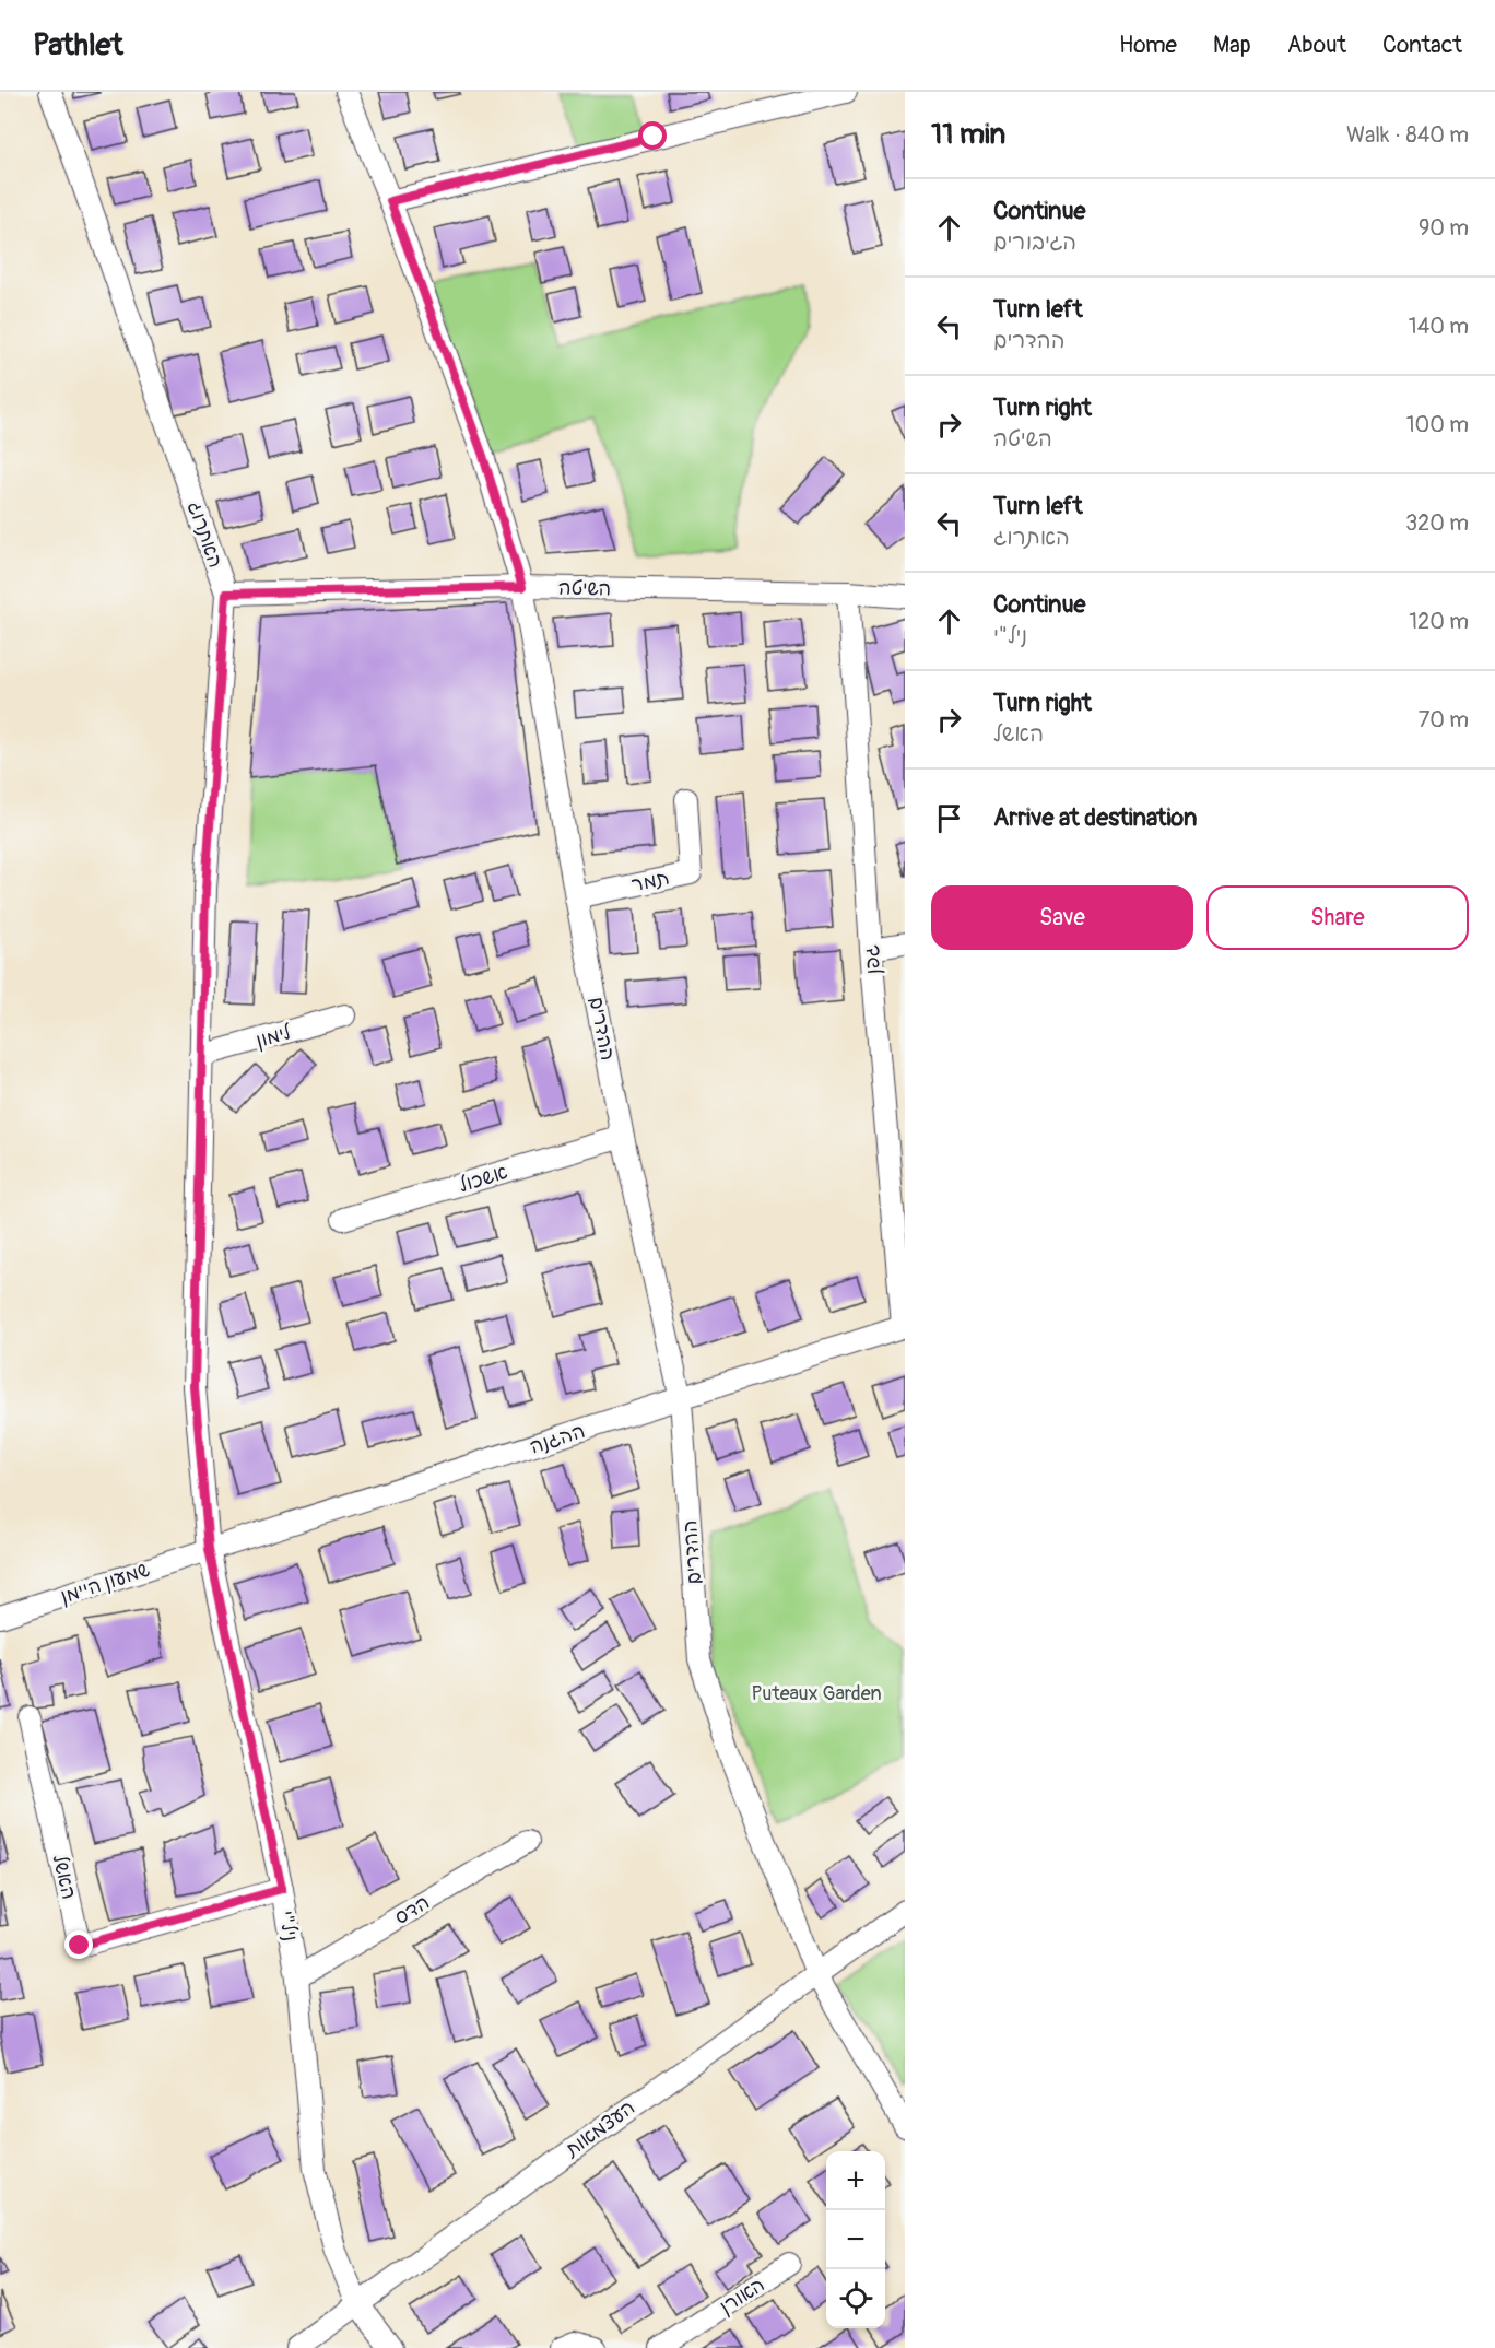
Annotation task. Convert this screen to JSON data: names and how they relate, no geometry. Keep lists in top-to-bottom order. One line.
{"streets":{"street":["האתרוג","השיטה","תמר","גפן","ההדרים","לימון","אשכול","ההגנה","שמעון היימן","האשל","הדס","ניל\"י","העצמאות","האורן"]},"crossings":[["האתרוג","השיטה"],["האתרוג","לימון"],["האתרוג","ההגנה"],["האתרוג","שמעון היימן"],["האתרוג","ניל\"י"],["השיטה","גפן"],["השיטה","ההדרים"],["תמר","ההדרים"],["גפן","ההגנה"],["ההדרים","אשכול"],["ההדרים","ההגנה"],["ההדרים","העצמאות"],["ההגנה","שמעון היימן"],["ההגנה","ניל\"י"],["שמעון היימן","ניל\"י"],["האשל","ניל\"י"],["הדס","ניל\"י"],["ניל\"י","העצמאות"]],"parks":["Puteaux Garden"],"page":{"header":"Pathlet","nav":["Home","Map","About","Contact"],"heading":["11 min","Walk · 840 m"],"list":[["Continue","הגיבורים","90 m"],["Turn left","ההדרים","140 m"],["Turn right","השיטה","100 m"],["Turn left","האתרוג","320 m"],["Continue","ניל\"י","120 m"],["Turn right","האשל","70 m"],"Arrive at destination"],"buttons":["Save","Share"],"map_buttons":["+","−"]}}
